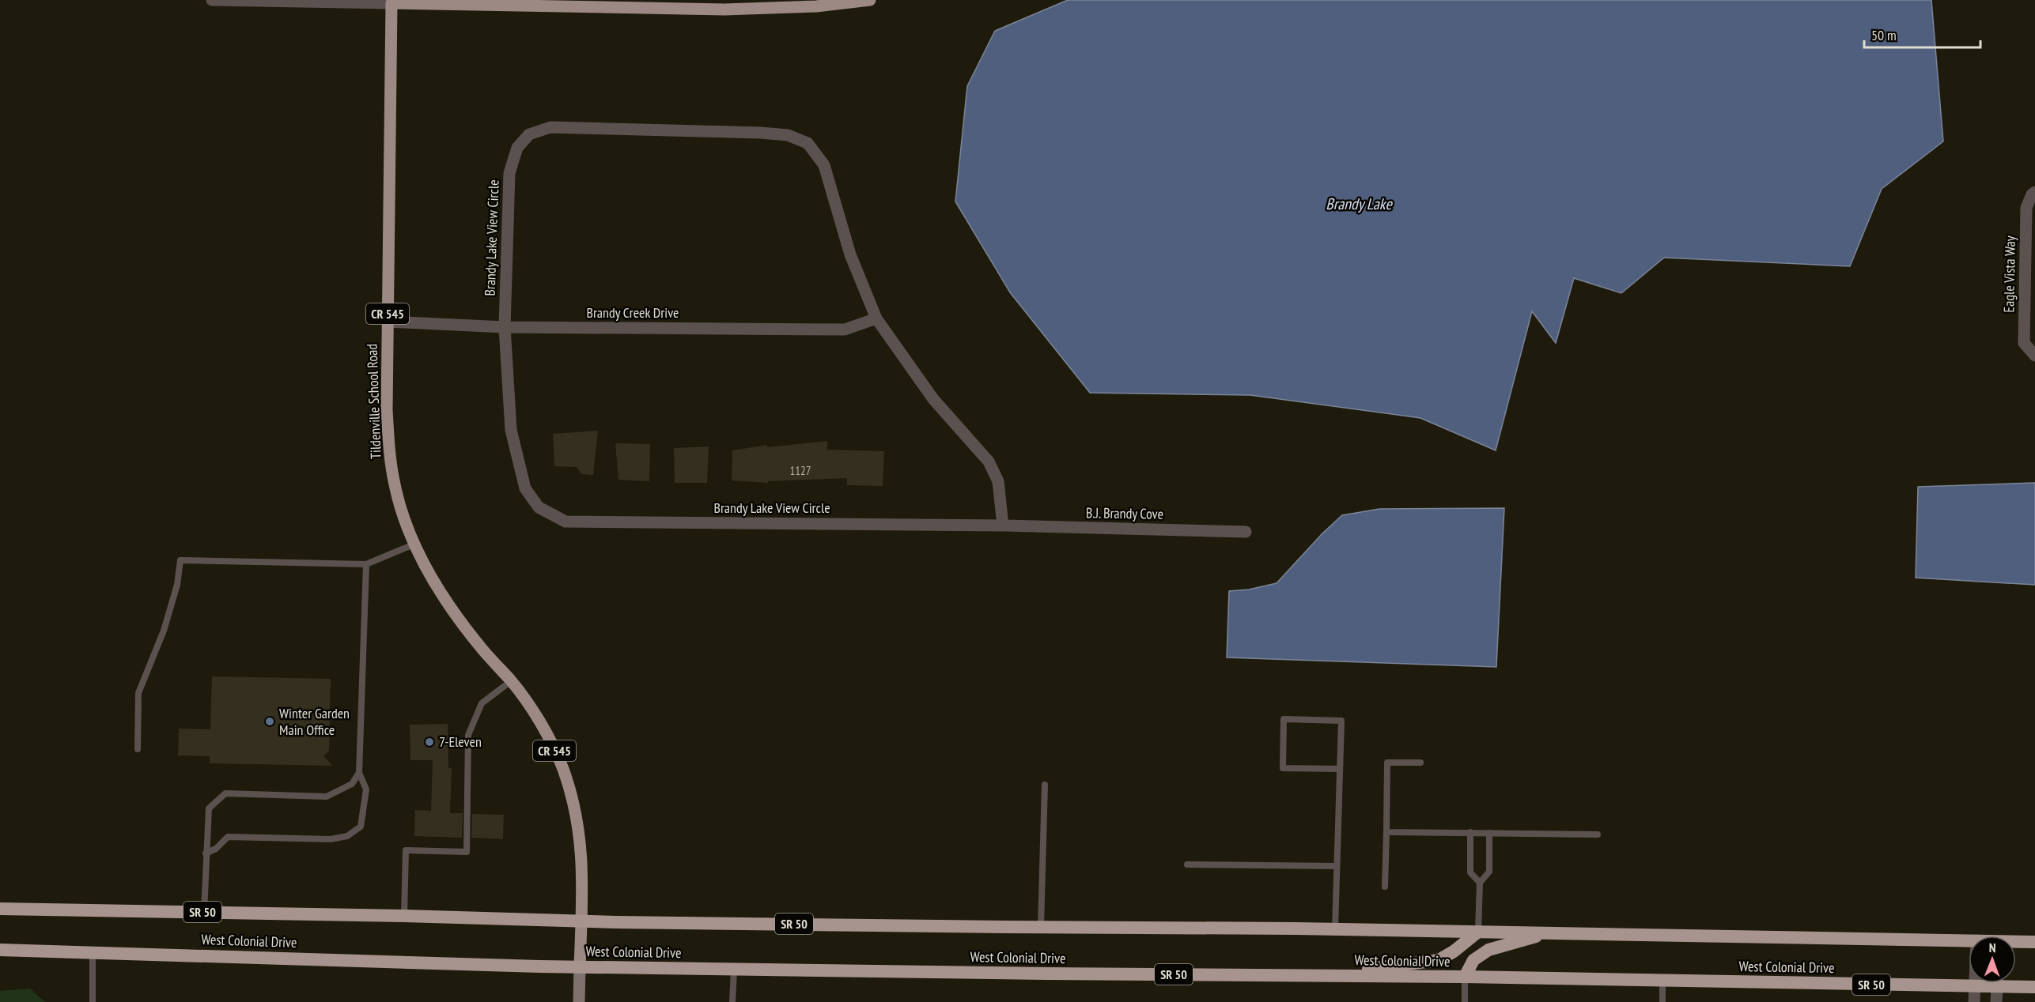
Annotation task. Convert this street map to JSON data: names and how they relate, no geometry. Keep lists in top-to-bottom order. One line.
{"streets":{"highway":["SR 50","West Colonial Drive"],"main road":["CR 545","Tildenville School Road"],"street":["Brandy Lake View Circle","Eagle Vista Way","Brandy Creek Drive","B.J. Brandy Cove"]},"crossings":[["Brandy Lake View Circle","Brandy Creek Drive"],["Brandy Lake View Circle","B.J. Brandy Cove"],["Brandy Creek Drive","Tildenville School Road"],["CR 545","Tildenville School Road"],["CR 545","West Colonial Drive"],["Tildenville School Road","West Colonial Drive"]],"water":["Brandy Lake"],"places":["Winter Garden Main Office","7-Eleven"],"house_numbers":["1127"],"scale_bar":"50 m","north":"top"}
